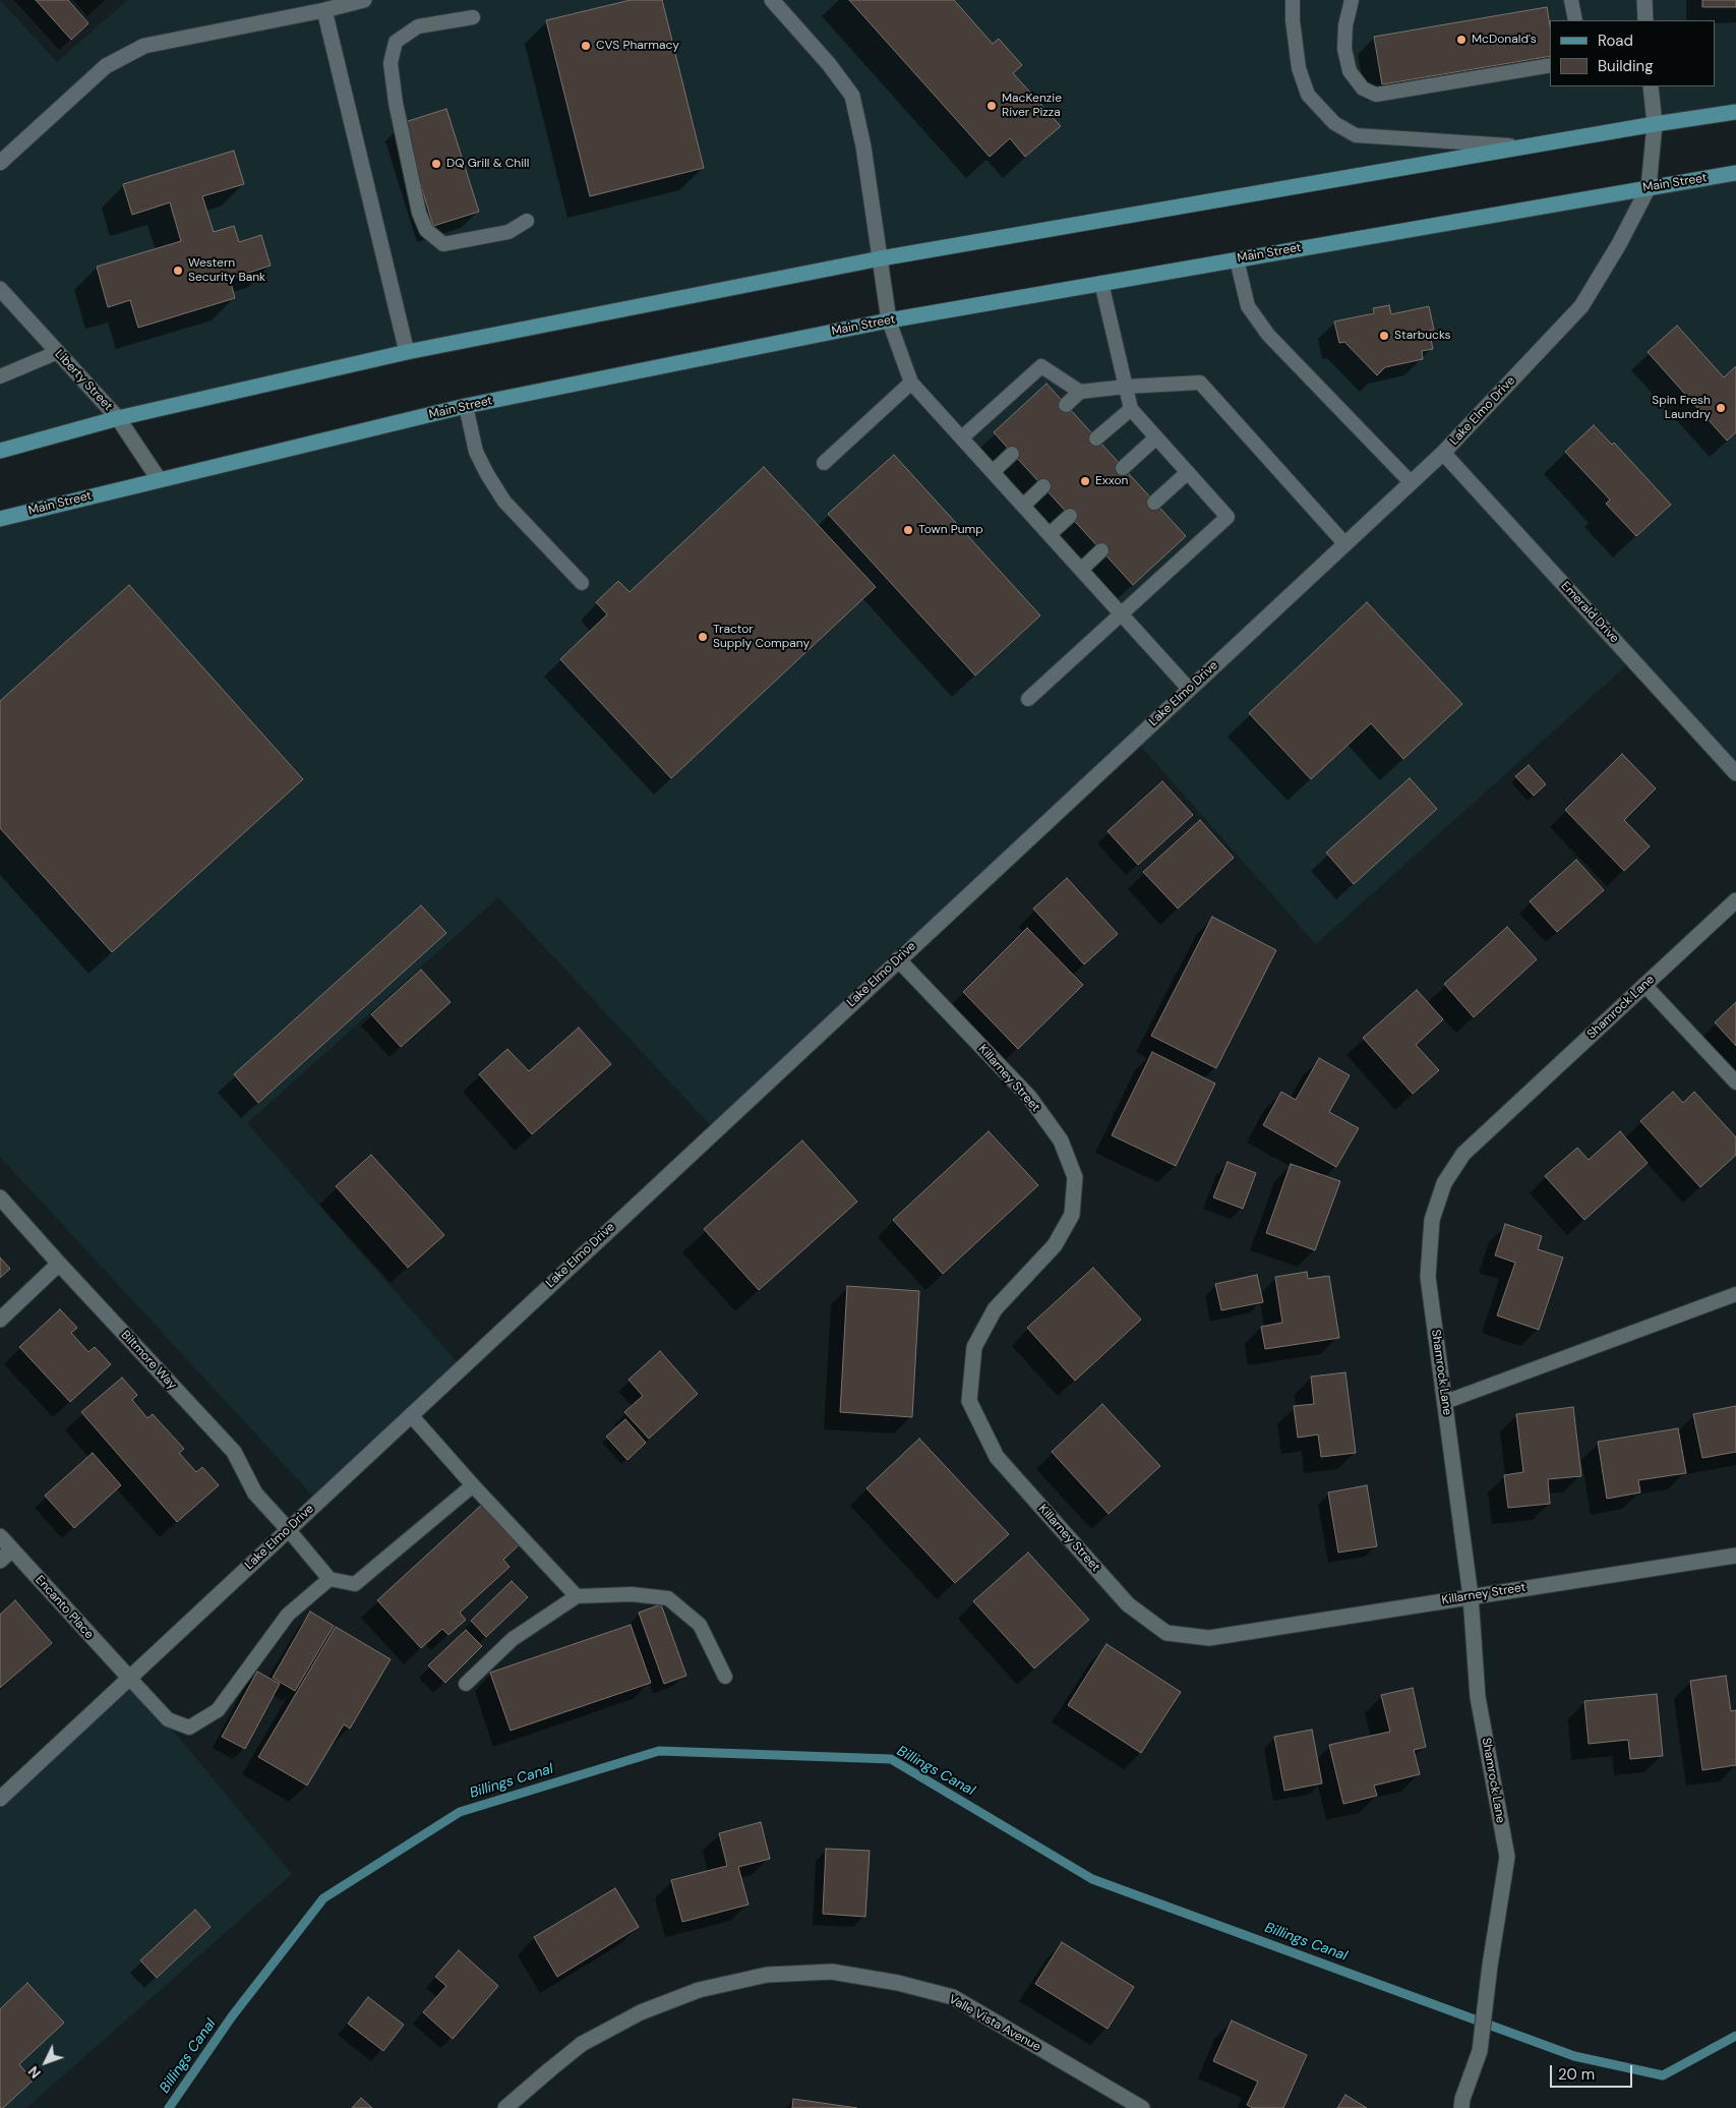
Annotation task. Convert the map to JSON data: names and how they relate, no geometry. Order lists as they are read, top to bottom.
{
  "streets": {
    "main road": ["Main Street"],
    "street": [
      "Liberty Street",
      "Lake Elmo Drive",
      "Emerald Drive",
      "Shamrock Lane",
      "Killarney Street",
      "Biltmore Way",
      "Encanto Place",
      "Valle Vista Avenue"
    ]
  },
  "crossings": [
    ["Main Street", "Liberty Street"],
    ["Main Street", "Lake Elmo Drive"],
    ["Lake Elmo Drive", "Emerald Drive"],
    ["Lake Elmo Drive", "Killarney Street"],
    ["Lake Elmo Drive", "Biltmore Way"],
    ["Lake Elmo Drive", "Encanto Place"],
    ["Shamrock Lane", "Killarney Street"]
  ],
  "water": ["Billings Canal"],
  "places": [
    "McDonald's",
    "CVS Pharmacy",
    "MacKenzie River Pizza",
    "DQ Grill & Chill",
    "Western Security Bank",
    "Starbucks",
    "Spin Fresh Laundry",
    "Exxon",
    "Town Pump",
    "Tractor Supply Company"
  ],
  "legend": ["Road", "Building"],
  "scale_bar": "20 m",
  "north": "bottom left"
}
